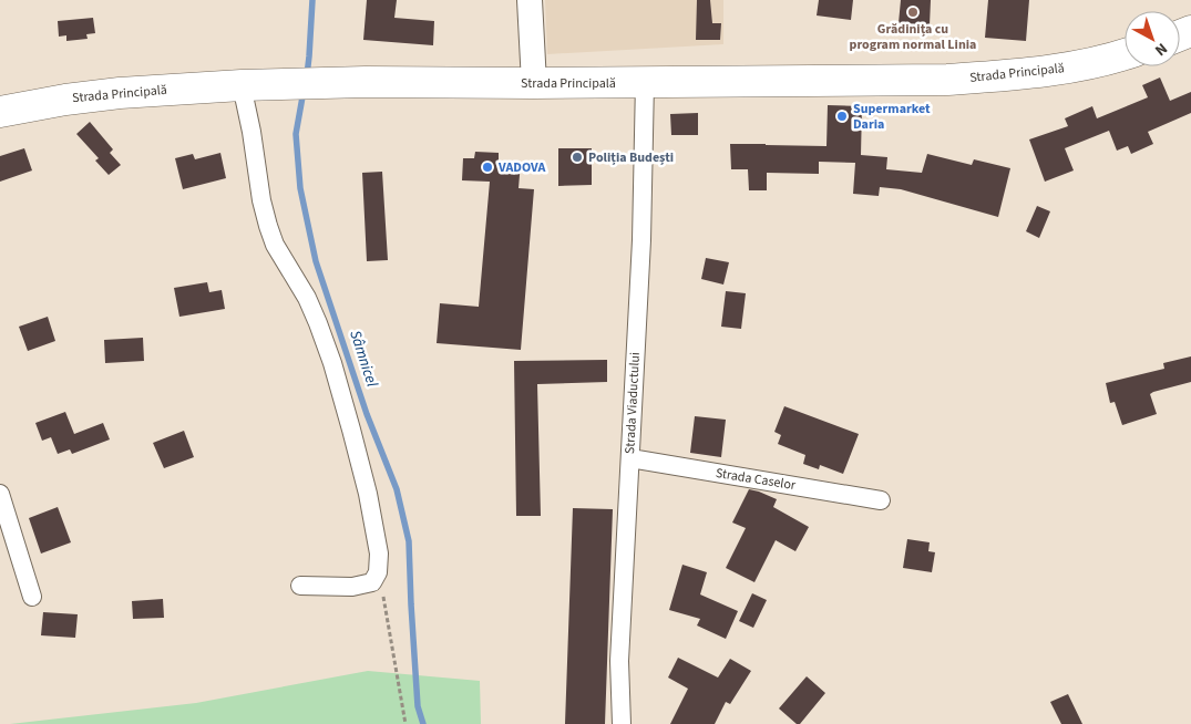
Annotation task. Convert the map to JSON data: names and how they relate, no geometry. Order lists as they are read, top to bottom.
{
  "streets": {
    "highway": ["Strada Principală"],
    "street": ["Strada Viaductului", "Strada Caselor"]
  },
  "crossings": [
    ["Strada Principală", "Strada Viaductului"],
    ["Strada Viaductului", "Strada Caselor"]
  ],
  "water": ["Sâmnicel"],
  "places": [
    "Grădinița cu program normal Linia",
    "Supermarket Daria",
    "Poliția Budești",
    "VADOVA"
  ],
  "north": "bottom right"
}
